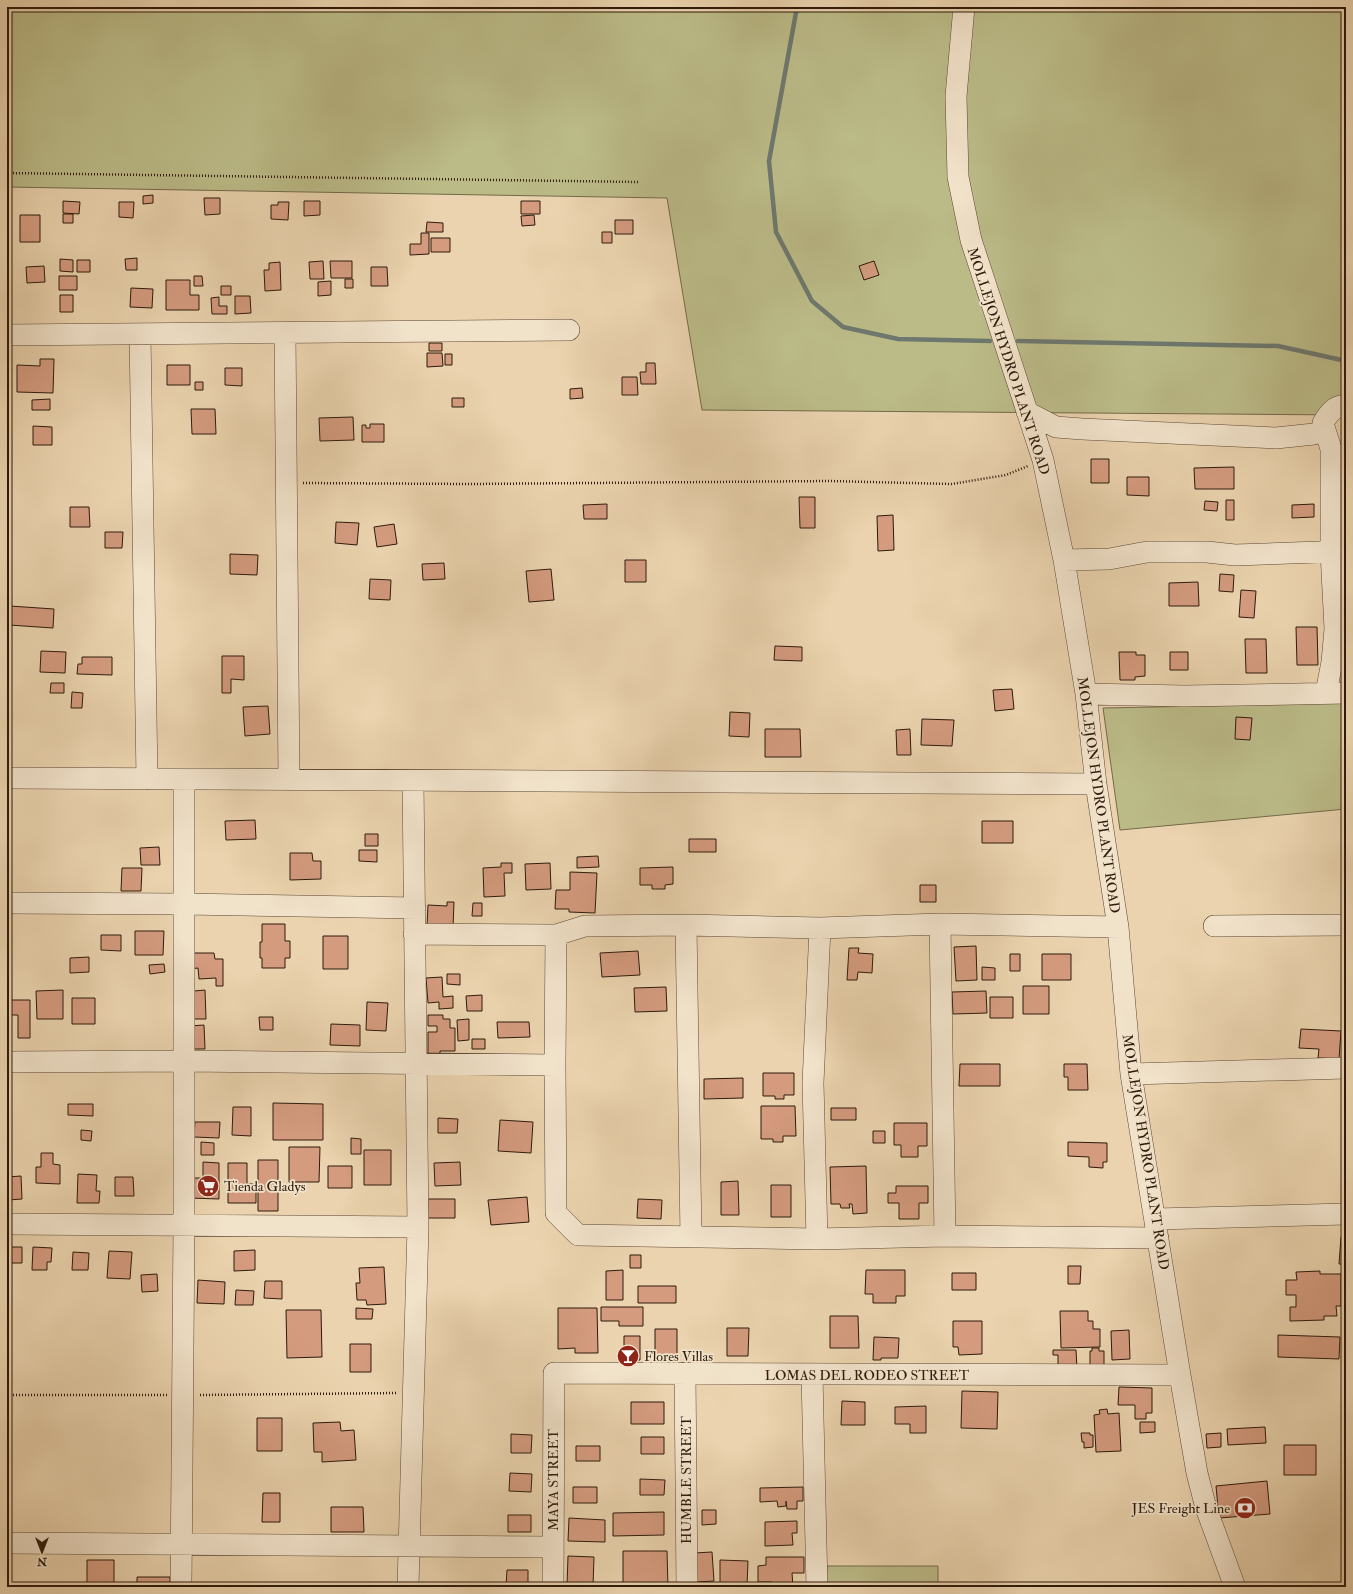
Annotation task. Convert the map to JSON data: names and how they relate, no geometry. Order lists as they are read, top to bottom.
{
  "streets": {
    "street": [
      "MOLLEJON HYDRO PLANT ROAD",
      "LOMAS DEL RODEO STREET",
      "MAYA STREET",
      "HUMBLE STREET"
    ]
  },
  "crossings": [
    ["MOLLEJON HYDRO PLANT ROAD", "LOMAS DEL RODEO STREET"],
    ["LOMAS DEL RODEO STREET", "MAYA STREET"],
    ["LOMAS DEL RODEO STREET", "HUMBLE STREET"]
  ],
  "places": {
    "supermarket": ["Tienda Gladys"],
    "bar": ["Flores Villas"],
    "bank": ["JES Freight Line"]
  },
  "north": "bottom"
}
